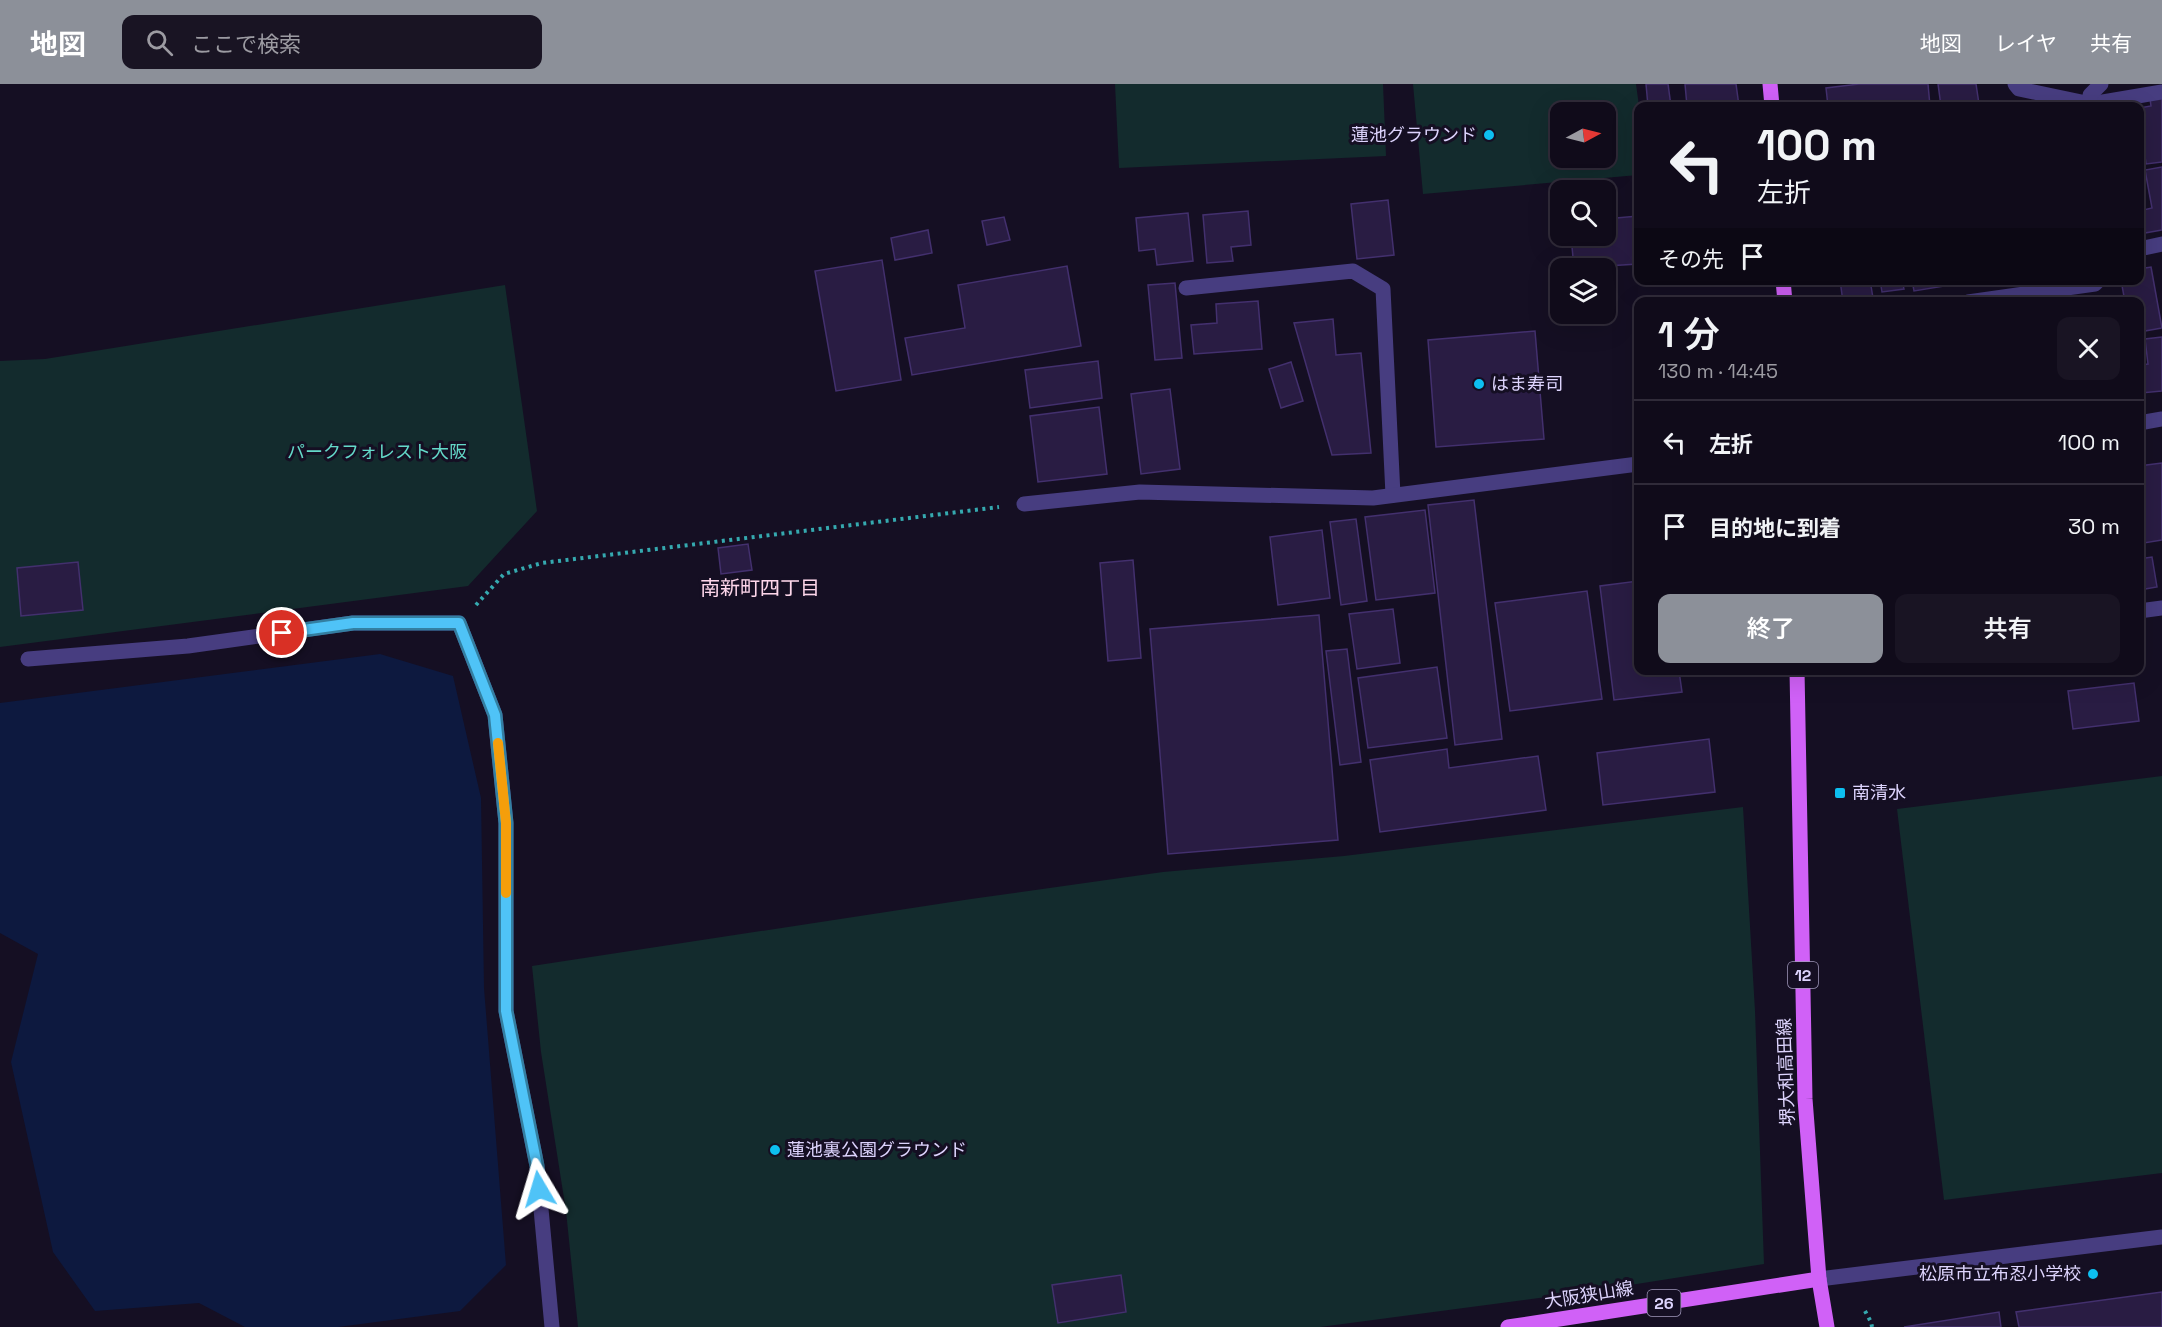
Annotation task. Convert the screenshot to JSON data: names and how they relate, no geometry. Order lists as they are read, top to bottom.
{
  "streets": {
    "main road": [
      "12",
      "堺大和高田線",
      "大阪狭山線",
      "26"
    ]
  },
  "crossings": [
    ["堺大和高田線", "大阪狭山線"]
  ],
  "districts": ["南新町四丁目"],
  "parks": ["パークフォレスト大阪"],
  "places": {
    "other": [
      "蓮池グラウンド",
      "はま寿司",
      "蓮池裏公園グラウンド",
      "松原市立布忍小学校"
    ],
    "transit": ["南清水"]
  },
  "north": "right",
  "page": {
    "header": "地図",
    "search": "ここで検索",
    "nav": ["地図", "レイヤ", "共有"],
    "turn": ["100 m", "左折"],
    "then": "その先",
    "heading": ["1 分", "130 m · 14:45"],
    "list": [
      {
        "name": "左折",
        "value": "100 m"
      },
      {
        "name": "目的地に到着",
        "value": "30 m"
      }
    ],
    "buttons": ["終了", "共有"]
  }
}
